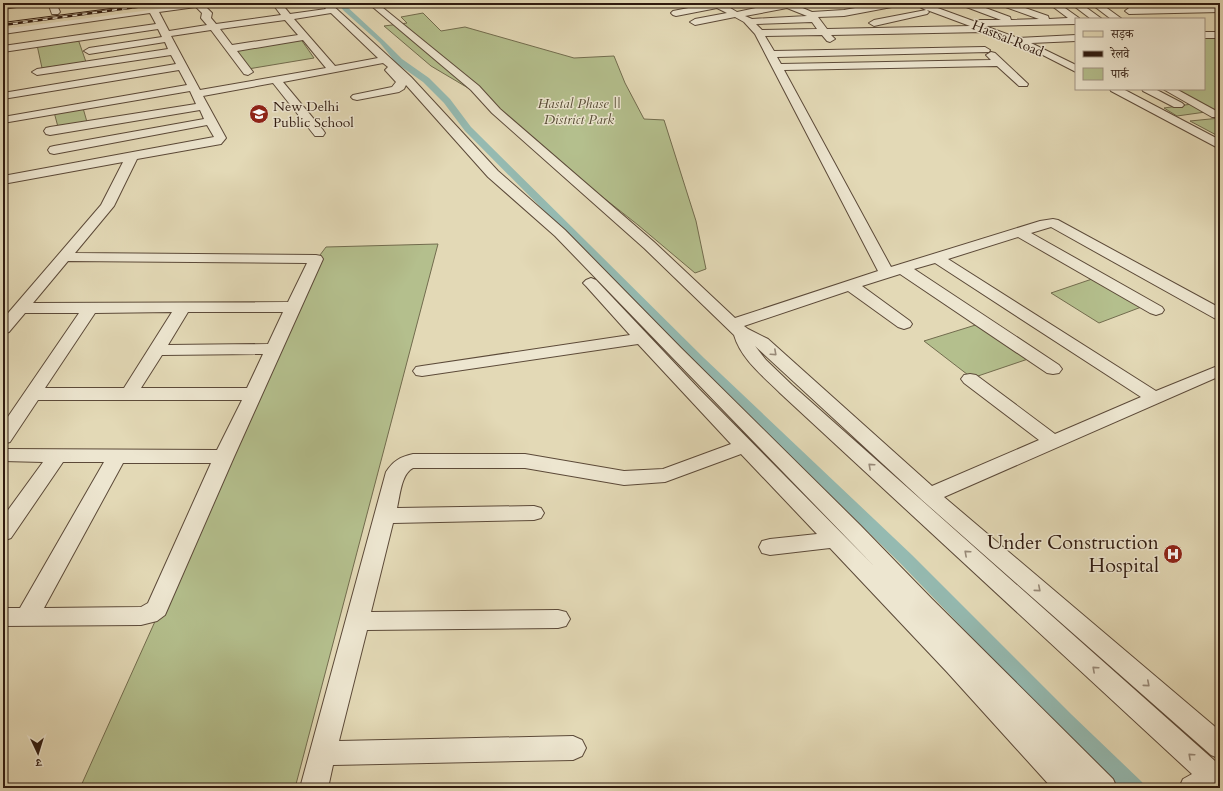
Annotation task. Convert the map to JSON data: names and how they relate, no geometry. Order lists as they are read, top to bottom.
{
  "streets": {
    "street": ["Hastsal Road"]
  },
  "parks": ["Hastal Phase || District Park"],
  "places": {
    "school or university": ["New Delhi Public School"],
    "hospital": ["Under Construction Hospital"]
  },
  "legend": ["सड़क", "रेलवे", "पार्क"],
  "north": "bottom"
}
